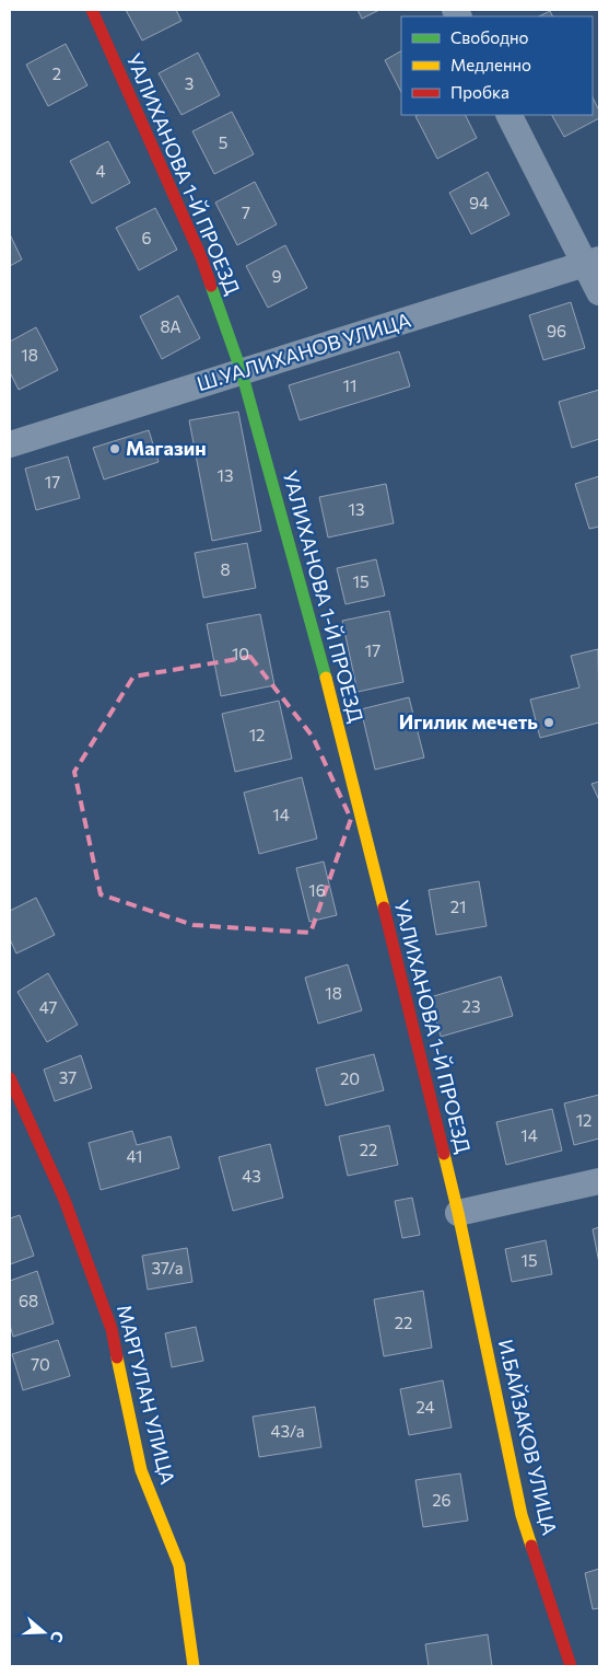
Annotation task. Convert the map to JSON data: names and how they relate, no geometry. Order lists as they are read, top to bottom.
{
  "streets": {
    "street": [
      "УАЛИХАНОВА 1-Й ПРОЕЗД",
      "Ш.УАЛИХАНОВ УЛИЦА",
      "МАРГУЛАН УЛИЦА",
      "И.БАЙЗАКОВ УЛИЦА"
    ]
  },
  "crossings": [
    ["УАЛИХАНОВА 1-Й ПРОЕЗД", "Ш.УАЛИХАНОВ УЛИЦА"],
    ["УАЛИХАНОВА 1-Й ПРОЕЗД", "И.БАЙЗАКОВ УЛИЦА"]
  ],
  "places": ["Магазин", "Игилик мечеть"],
  "house_numbers": [
    "2",
    "3",
    "5",
    "4",
    "94",
    "7",
    "6",
    "9",
    "8А",
    "96",
    "18",
    "11",
    "13",
    "17",
    "13",
    "8",
    "15",
    "17",
    "10",
    "12",
    "14",
    "16",
    "21",
    "18",
    "23",
    "47",
    "37",
    "20",
    "12",
    "14",
    "22",
    "41",
    "43",
    "15",
    "37/а",
    "68",
    "22",
    "70",
    "24",
    "43/а",
    "26"
  ],
  "legend": ["Свободно", "Медленно", "Пробка"],
  "north": "right"
}
